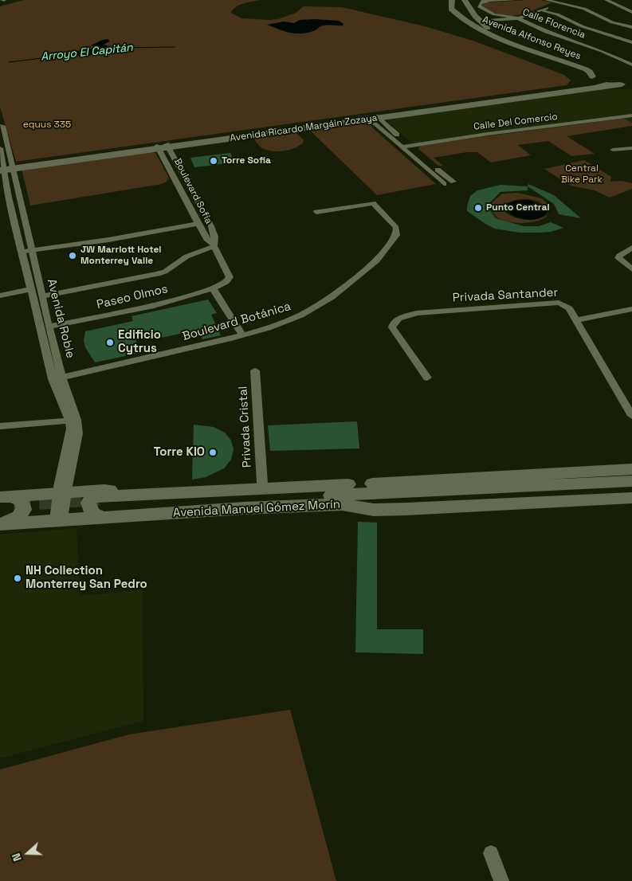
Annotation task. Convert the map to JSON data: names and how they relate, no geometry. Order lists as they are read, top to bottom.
{
  "streets": {
    "street": [
      "Calle Florencia",
      "Avenida Alfonso Reyes",
      "Calle Del Comercio",
      "Avenida Ricardo Margáin Zozaya",
      "Boulevard Sofía",
      "Privada Santander",
      "Paseo Olmos",
      "Avenida Roble",
      "Boulevard Botánica",
      "Privada Cristal",
      "Avenida Manuel Gómez Morín"
    ]
  },
  "crossings": [
    ["Calle Florencia", "Avenida Alfonso Reyes"],
    ["Avenida Alfonso Reyes", "Avenida Ricardo Margáin Zozaya"],
    ["Avenida Ricardo Margáin Zozaya", "Boulevard Sofía"],
    ["Avenida Ricardo Margáin Zozaya", "Avenida Roble"],
    ["Boulevard Sofía", "Paseo Olmos"],
    ["Paseo Olmos", "Avenida Roble"],
    ["Avenida Roble", "Boulevard Botánica"],
    ["Avenida Roble", "Avenida Manuel Gómez Morín"],
    ["Privada Cristal", "Avenida Manuel Gómez Morín"]
  ],
  "water": ["Arroyo El Capitán"],
  "parks": ["equus 335", "Central Bike Park"],
  "places": [
    "Torre Sofia",
    "Punto Central",
    "JW Marriott Hotel Monterrey Valle",
    "Edificio Cytrus",
    "Torre KIO",
    "NH Collection Monterrey San Pedro"
  ],
  "north": "left"
}
